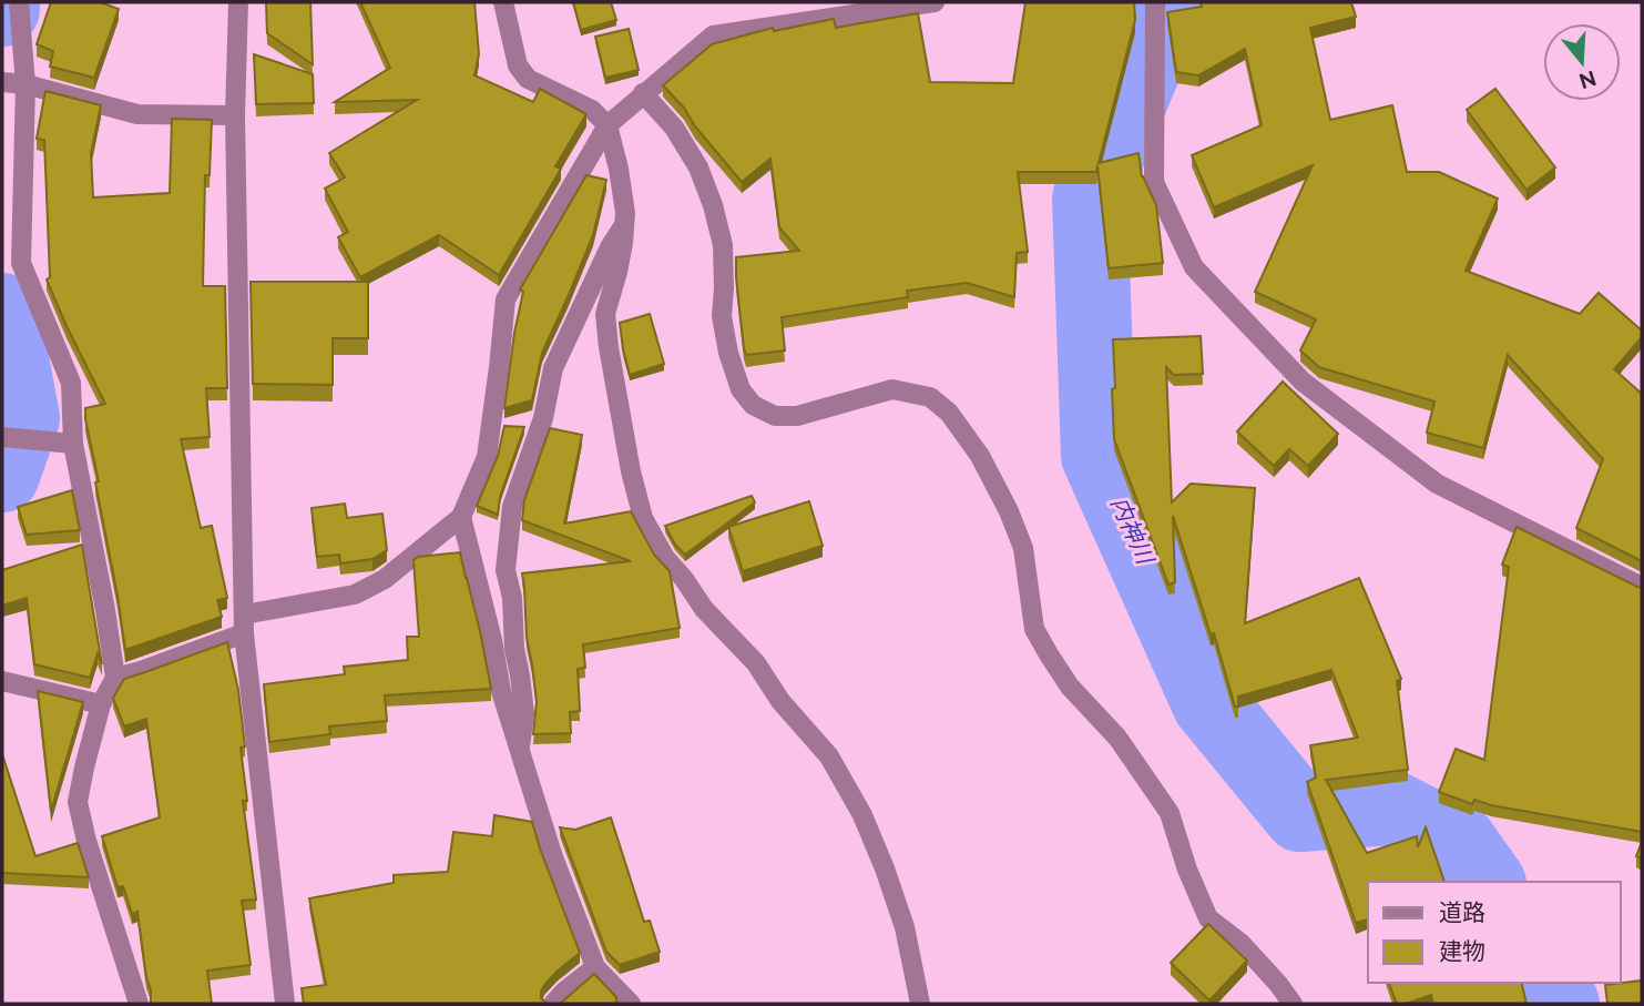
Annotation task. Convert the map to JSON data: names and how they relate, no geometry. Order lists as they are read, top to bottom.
{
  "water": ["内神川"],
  "legend": ["道路", "建物"],
  "north": "bottom"
}
